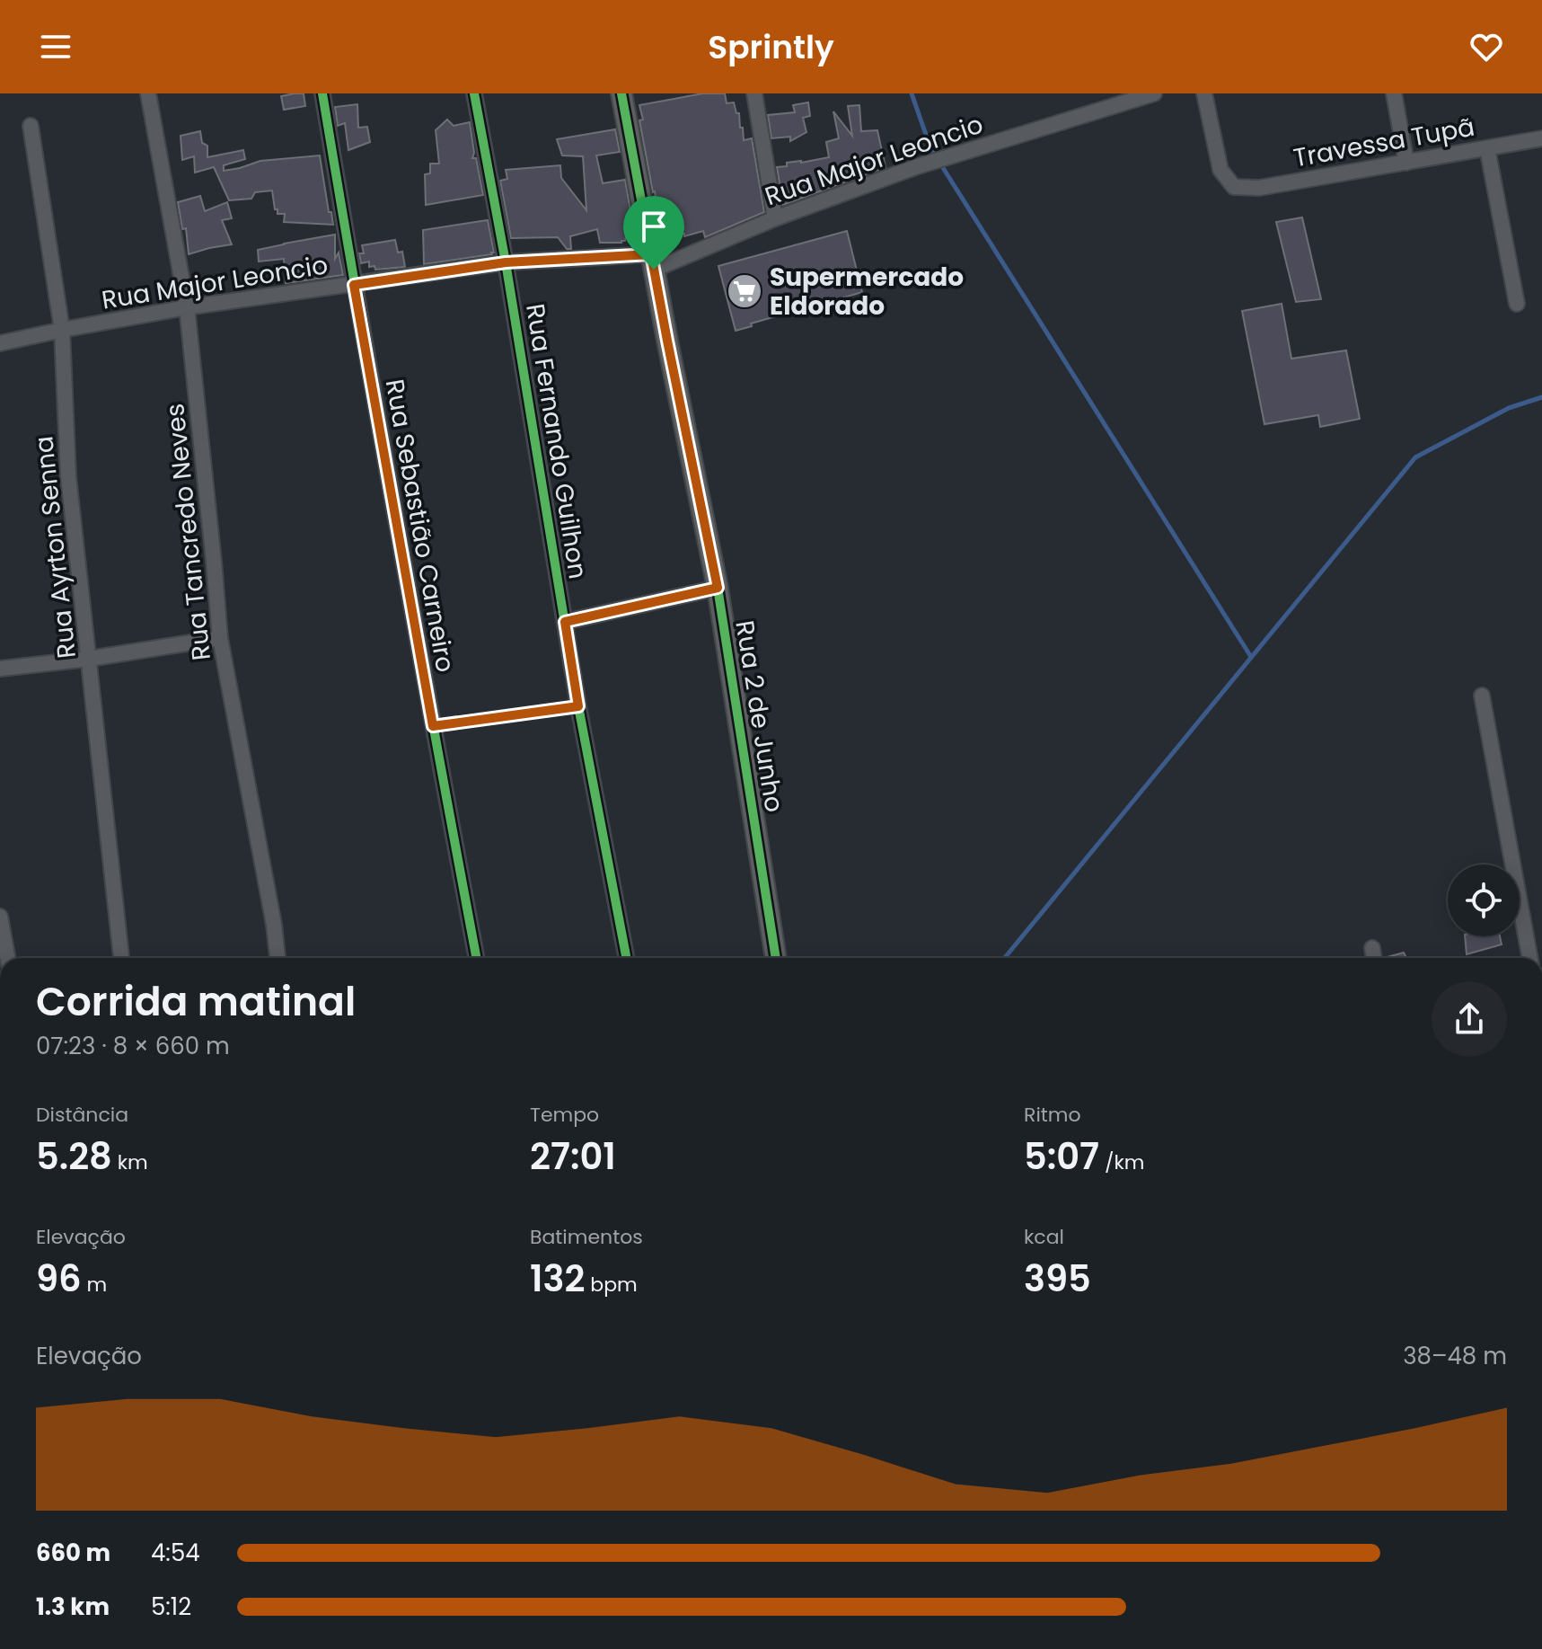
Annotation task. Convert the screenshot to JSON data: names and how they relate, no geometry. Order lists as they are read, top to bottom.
{
  "streets": {
    "street": [
      "Travessa Tupã",
      "Rua Major Leoncio",
      "Rua Fernando Guilhon",
      "Rua Sebastião Carneiro",
      "Rua Tancredo Neves",
      "Rua Ayrton Senna",
      "Rua 2 de Junho"
    ]
  },
  "crossings": [
    ["Rua Major Leoncio", "Rua Fernando Guilhon"],
    ["Rua Major Leoncio", "Rua Sebastião Carneiro"],
    ["Rua Major Leoncio", "Rua Tancredo Neves"],
    ["Rua Major Leoncio", "Rua Ayrton Senna"],
    ["Rua Major Leoncio", "Rua 2 de Junho"]
  ],
  "places": {
    "supermarket": ["Supermercado Eldorado"]
  },
  "page": {
    "header": "Sprintly",
    "heading": ["Corrida matinal", "07:23 · 8 × 660 m"],
    "stats": [
      ["Distância", "5.28 km"],
      ["Tempo", "27:01"],
      ["Ritmo", "5:07 /km"],
      ["Elevação", "96 m"],
      ["Batimentos", "132 bpm"],
      ["kcal", "395"]
    ],
    "chart": ["Elevação", "38–48 m"],
    "list": [
      {
        "name": "660 m",
        "note": "4:54"
      },
      {
        "name": "1.3 km",
        "note": "5:12"
      }
    ]
  }
}
